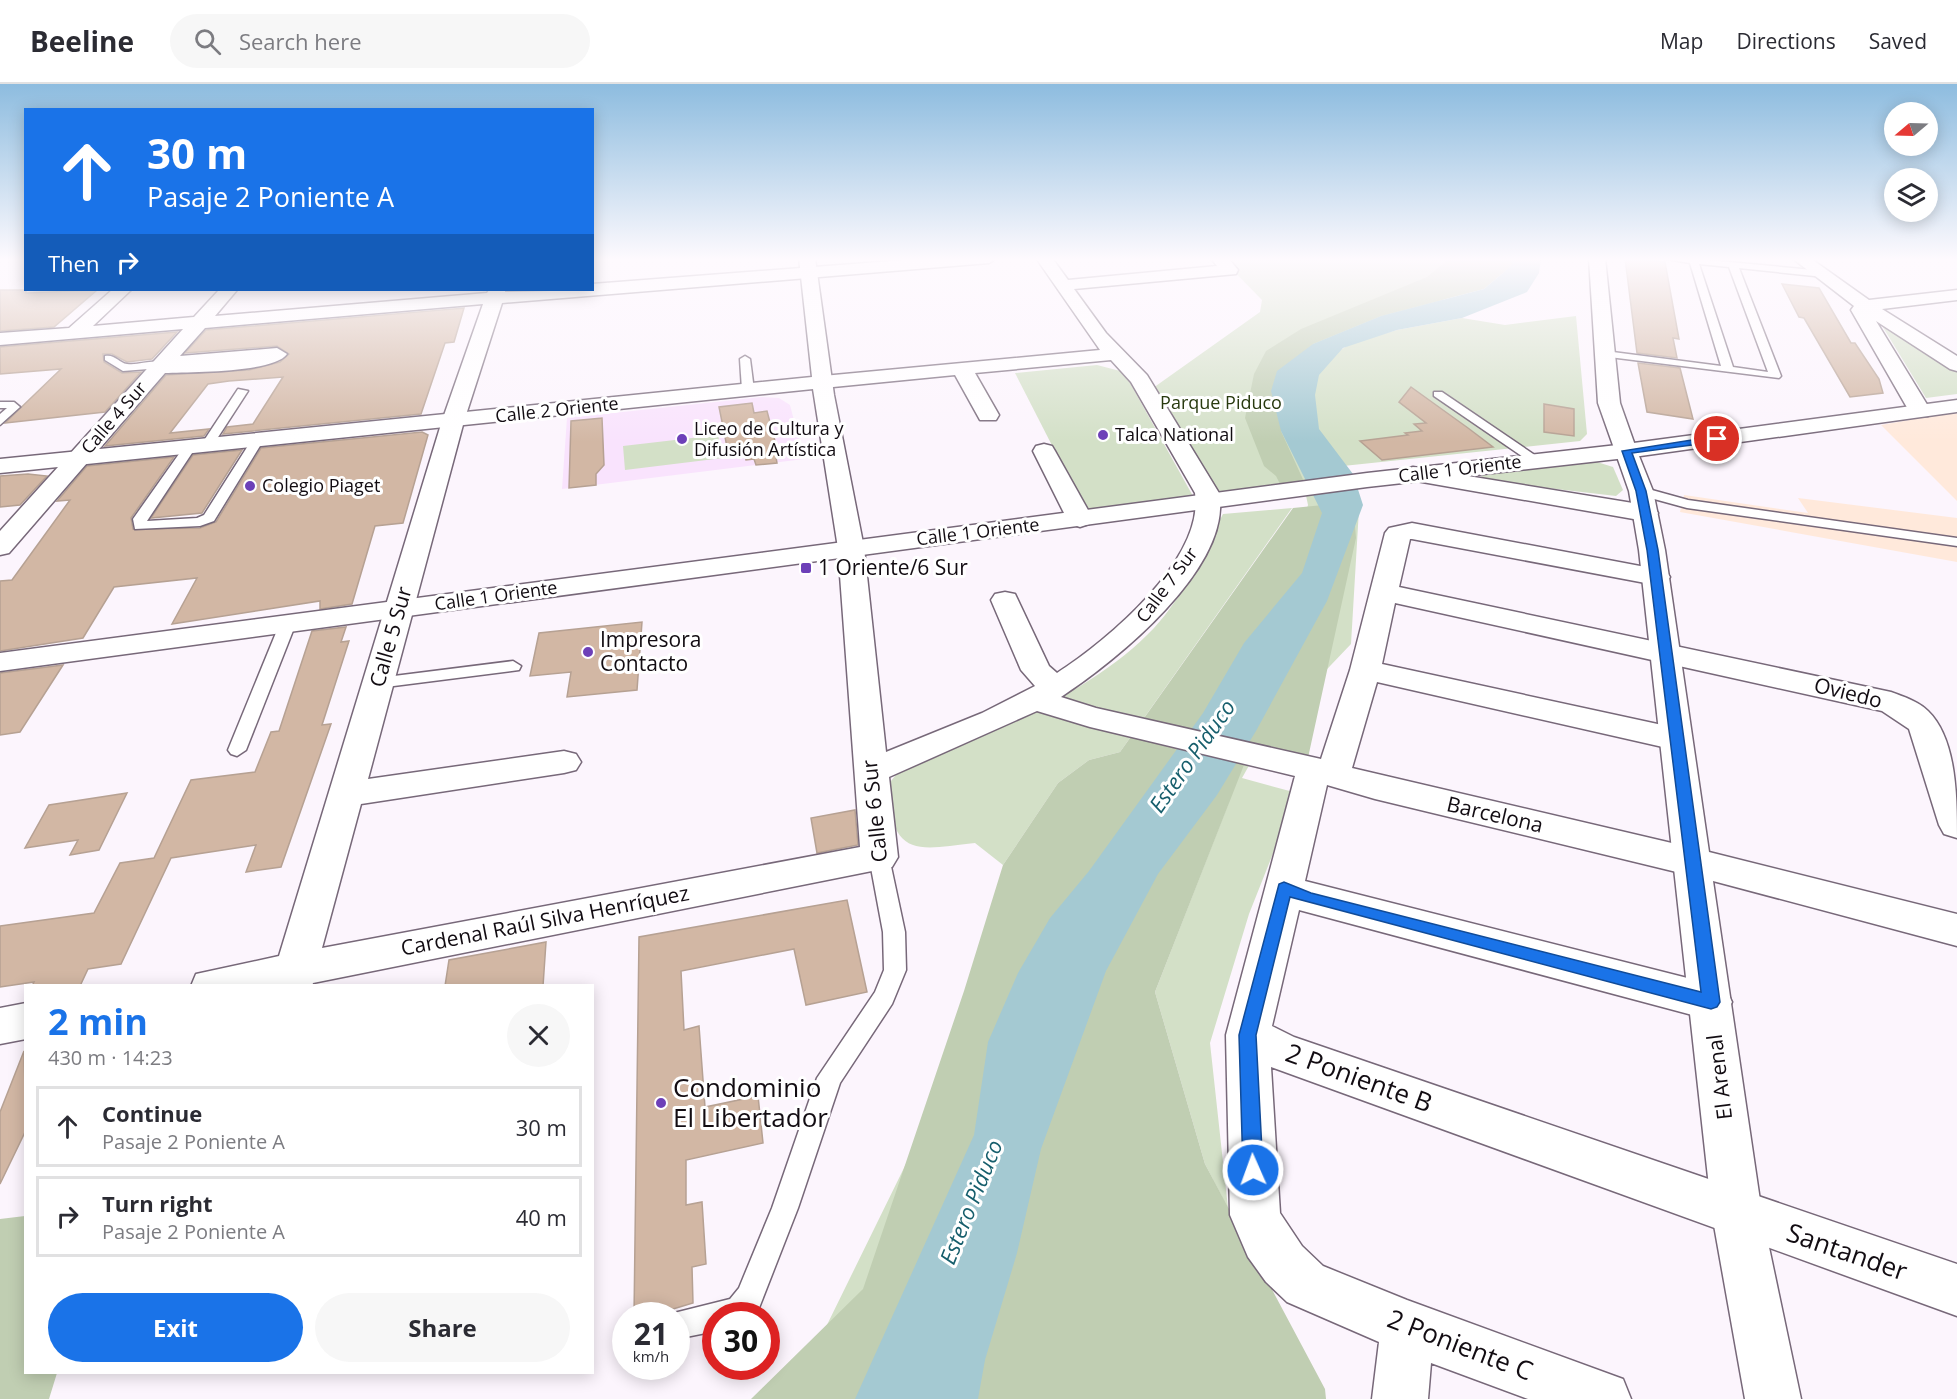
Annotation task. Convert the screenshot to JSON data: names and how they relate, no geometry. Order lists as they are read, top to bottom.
{
  "streets": {
    "street": [
      "Calle 2 Oriente",
      "Calle 4 Sur",
      "Calle 1 Oriente",
      "Calle 7 Sur",
      "Calle 5 Sur",
      "Oviedo",
      "Calle 6 Sur",
      "Barcelona",
      "Cardenal Raúl Silva Henríquez",
      "El Arenal",
      "2 Poniente B",
      "Santander",
      "2 Poniente C"
    ]
  },
  "crossings": [
    ["Calle 2 Oriente", "Calle 4 Sur"],
    ["Calle 2 Oriente", "Calle 5 Sur"],
    ["Calle 2 Oriente", "Calle 6 Sur"],
    ["Calle 1 Oriente", "Calle 7 Sur"],
    ["Calle 1 Oriente", "Calle 5 Sur"],
    ["Calle 1 Oriente", "Calle 6 Sur"],
    ["Calle 1 Oriente", "El Arenal"],
    ["Calle 7 Sur", "Calle 6 Sur"],
    ["Calle 7 Sur", "Barcelona"],
    ["Calle 5 Sur", "Cardenal Raúl Silva Henríquez"],
    ["Oviedo", "El Arenal"],
    ["Calle 6 Sur", "Cardenal Raúl Silva Henríquez"],
    ["Barcelona", "El Arenal"],
    ["El Arenal", "2 Poniente B"],
    ["El Arenal", "Santander"],
    ["2 Poniente B", "Santander"],
    ["2 Poniente B", "2 Poniente C"]
  ],
  "water": ["Estero Piduco"],
  "parks": ["Parque Piduco"],
  "places": {
    "other": [
      "Talca National",
      "Liceo de Cultura y Difusión Artística",
      "Colegio Piaget",
      "Impresora Contacto",
      "Condominio El Libertador"
    ],
    "transit": ["1 Oriente/6 Sur"]
  },
  "north": "left",
  "page": {
    "header": "Beeline",
    "search": "Search here",
    "nav": ["Map", "Directions", "Saved"],
    "turn": ["30 m", "Pasaje 2 Poniente A"],
    "then": "Then",
    "heading": ["2 min", "430 m · 14:23"],
    "list": [
      {
        "name": "Continue",
        "note": "Pasaje 2 Poniente A",
        "value": "30 m"
      },
      {
        "name": "Turn right",
        "note": "Pasaje 2 Poniente A",
        "value": "40 m"
      }
    ],
    "buttons": ["Exit", "Share"],
    "speed": "21 km/h",
    "limit": "30"
  }
}
